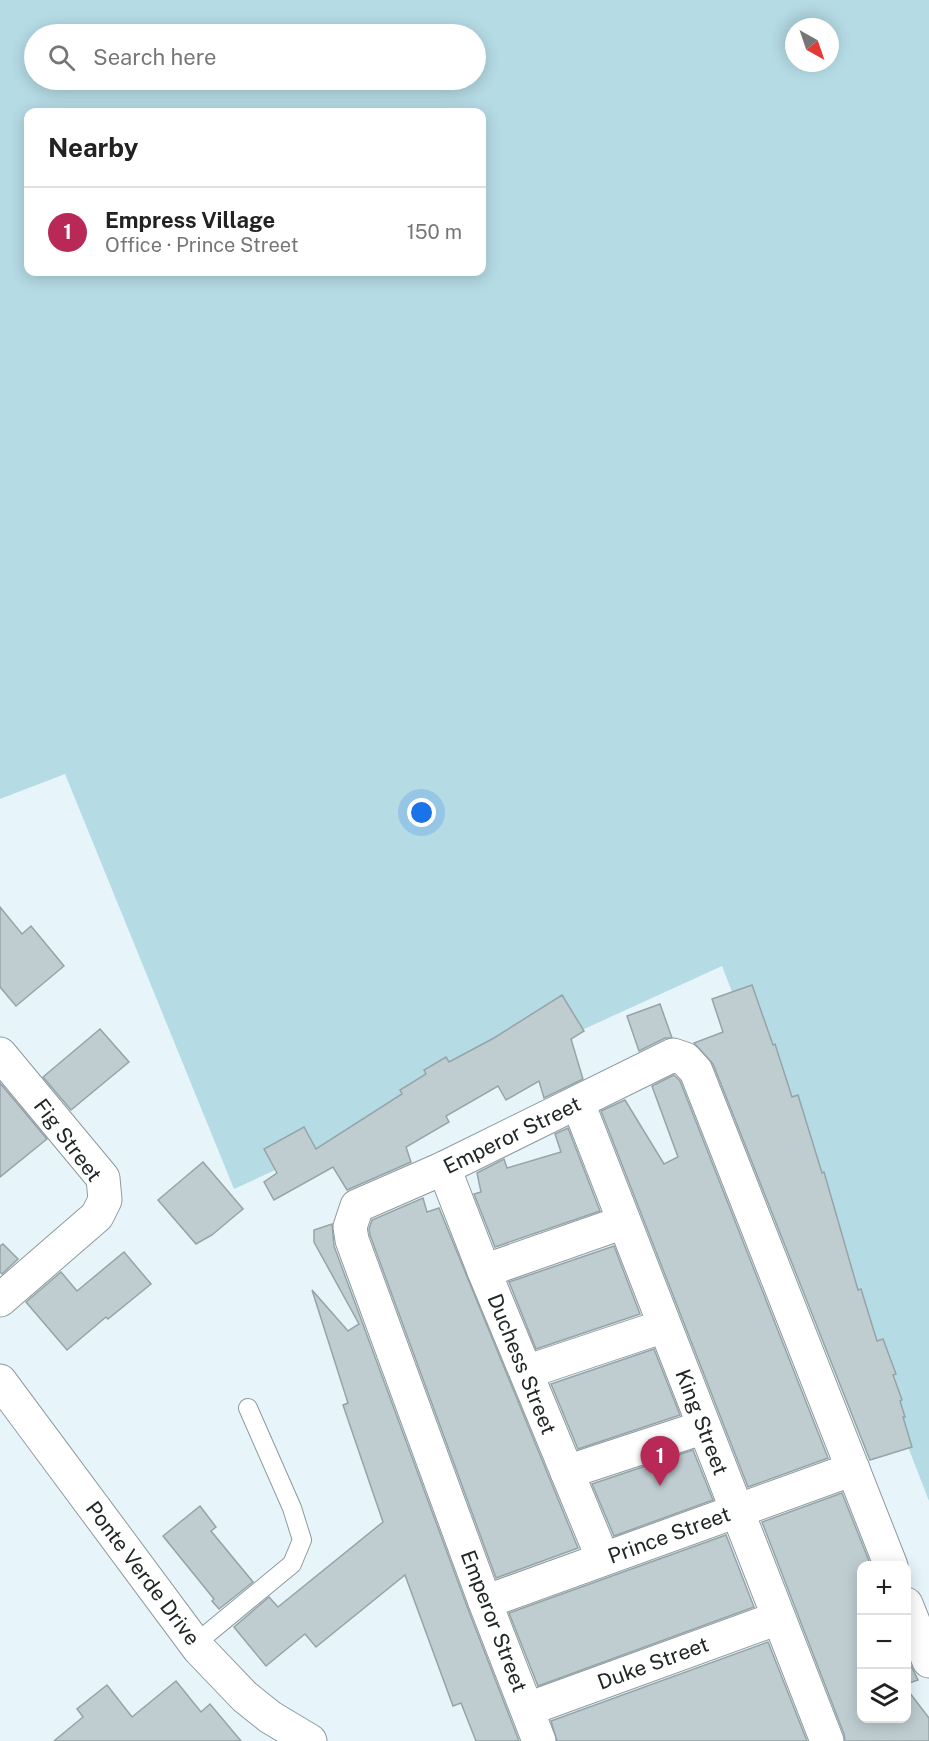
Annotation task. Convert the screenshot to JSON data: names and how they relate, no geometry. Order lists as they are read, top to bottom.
{
  "streets": {
    "street": [
      "Emperor Street",
      "Fig Street",
      "Duchess Street",
      "King Street",
      "Prince Street",
      "Ponte Verde Drive",
      "Duke Street"
    ]
  },
  "crossings": [
    ["Emperor Street", "Duchess Street"],
    ["Emperor Street", "King Street"],
    ["Emperor Street", "Prince Street"],
    ["Emperor Street", "Duke Street"],
    ["Duchess Street", "Prince Street"],
    ["King Street", "Prince Street"],
    ["King Street", "Duke Street"]
  ],
  "north": "bottom right",
  "page": {
    "search": "Search here",
    "heading": "Nearby",
    "list": [
      {
        "mark": "1",
        "name": "Empress Village",
        "note": "Office · Prince Street",
        "value": "150 m"
      }
    ],
    "pins": "1",
    "map_buttons": ["+", "−"]
  }
}
